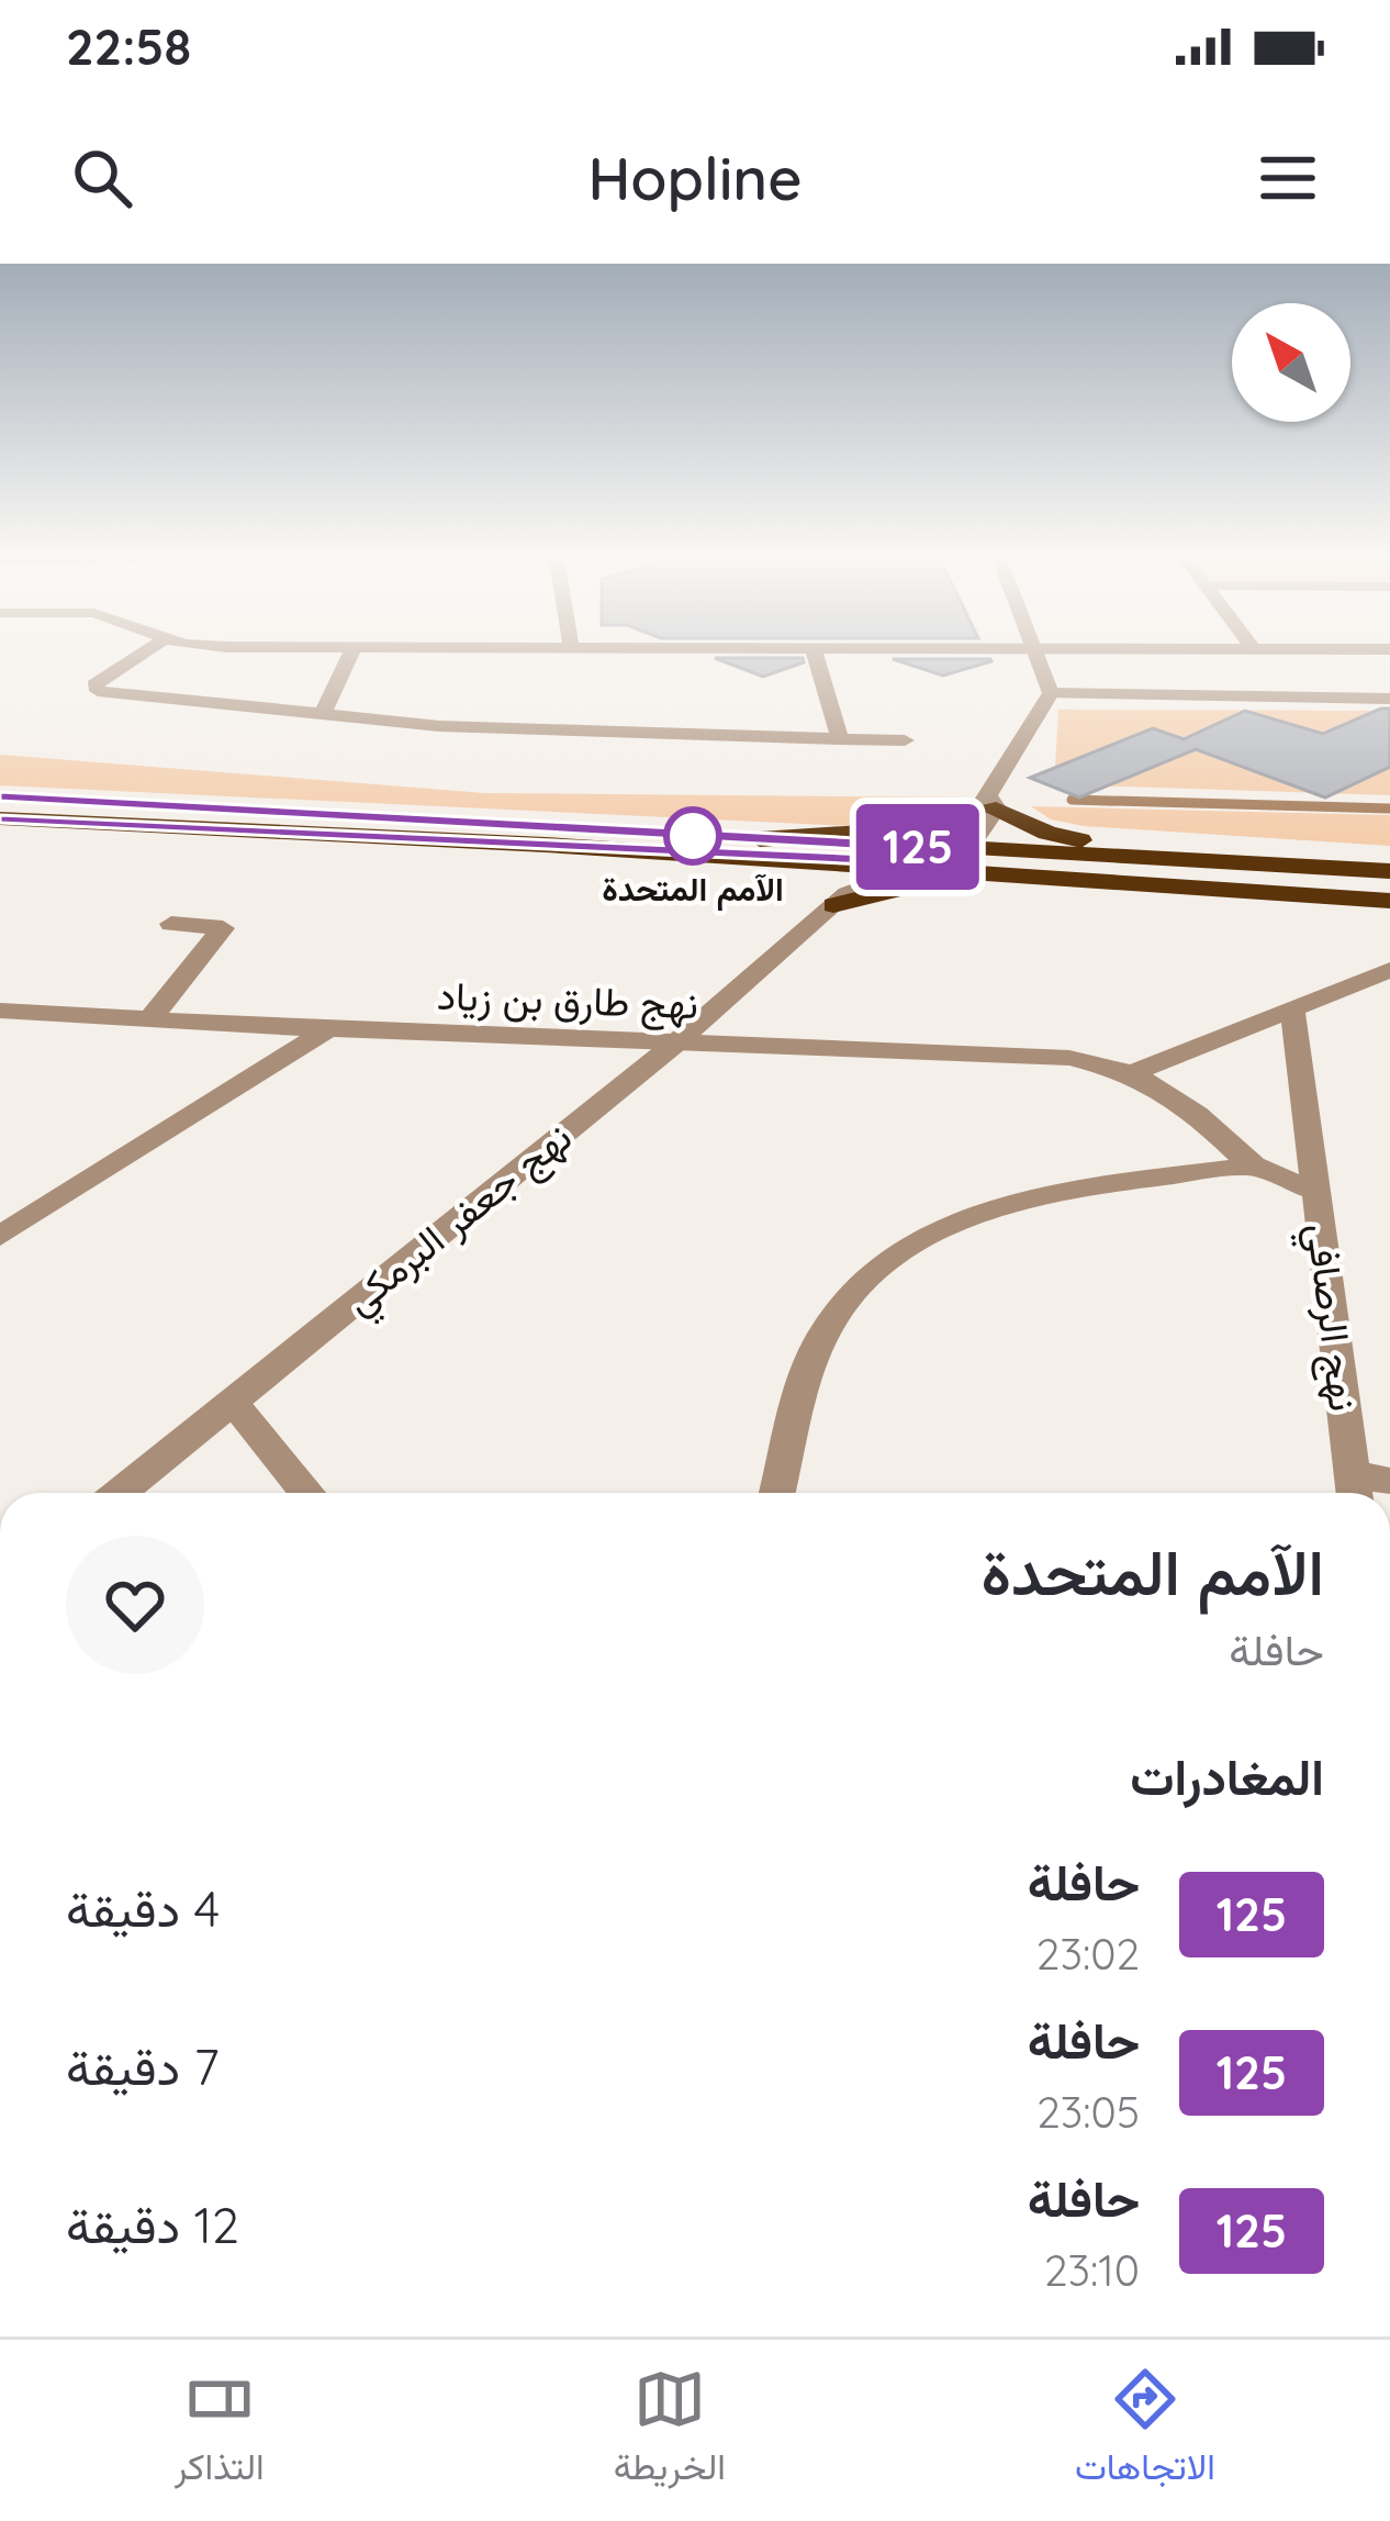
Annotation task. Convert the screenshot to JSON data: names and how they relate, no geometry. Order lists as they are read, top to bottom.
{
  "streets": {
    "street": ["نهج طارق بن زياد", "نهج جعفر البرمكي", "نهج الرصافي"]
  },
  "crossings": [
    ["نهج طارق بن زياد", "نهج جعفر البرمكي"],
    ["نهج طارق بن زياد", "نهج الرصافي"]
  ],
  "places": ["الآمم المتحدة"],
  "lines": ["bus line 125"],
  "north": "top left",
  "page": {
    "status": "22:58",
    "header": "Hopline",
    "on_map": "125",
    "heading": [
      ["الآمم المتحدة", "حافلة"],
      "المغادرات"
    ],
    "list": [
      {
        "mark": "125",
        "name": "حافلة",
        "note": "23:02",
        "value": "4 دقيقة"
      },
      {
        "mark": "125",
        "name": "حافلة",
        "note": "23:05",
        "value": "7 دقيقة"
      },
      {
        "mark": "125",
        "name": "حافلة",
        "note": "23:10",
        "value": "12 دقيقة"
      }
    ],
    "tabs": ["الاتجاهات", "الخريطة", "التذاكر"]
  }
}
